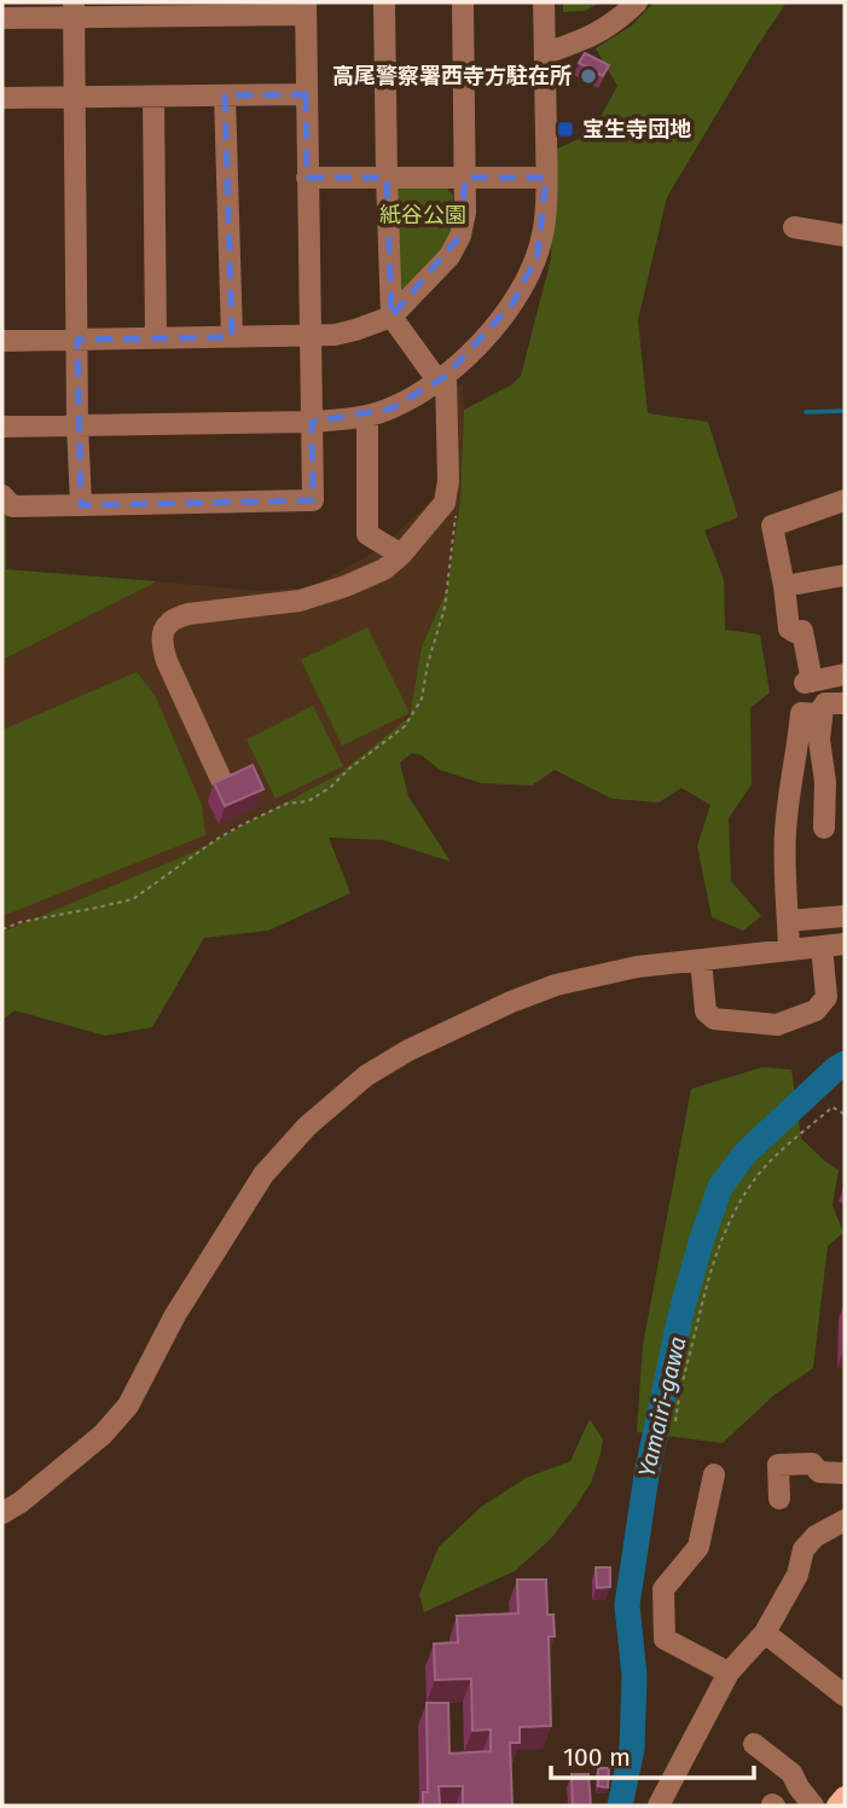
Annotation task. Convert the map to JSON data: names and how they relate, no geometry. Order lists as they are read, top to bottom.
{
  "water": ["Yamairi-gawa"],
  "parks": ["紙谷公園"],
  "places": {
    "other": ["高尾警察署西寺方駐在所"],
    "transit": ["宝生寺団地"]
  },
  "scale_bar": "100 m"
}
